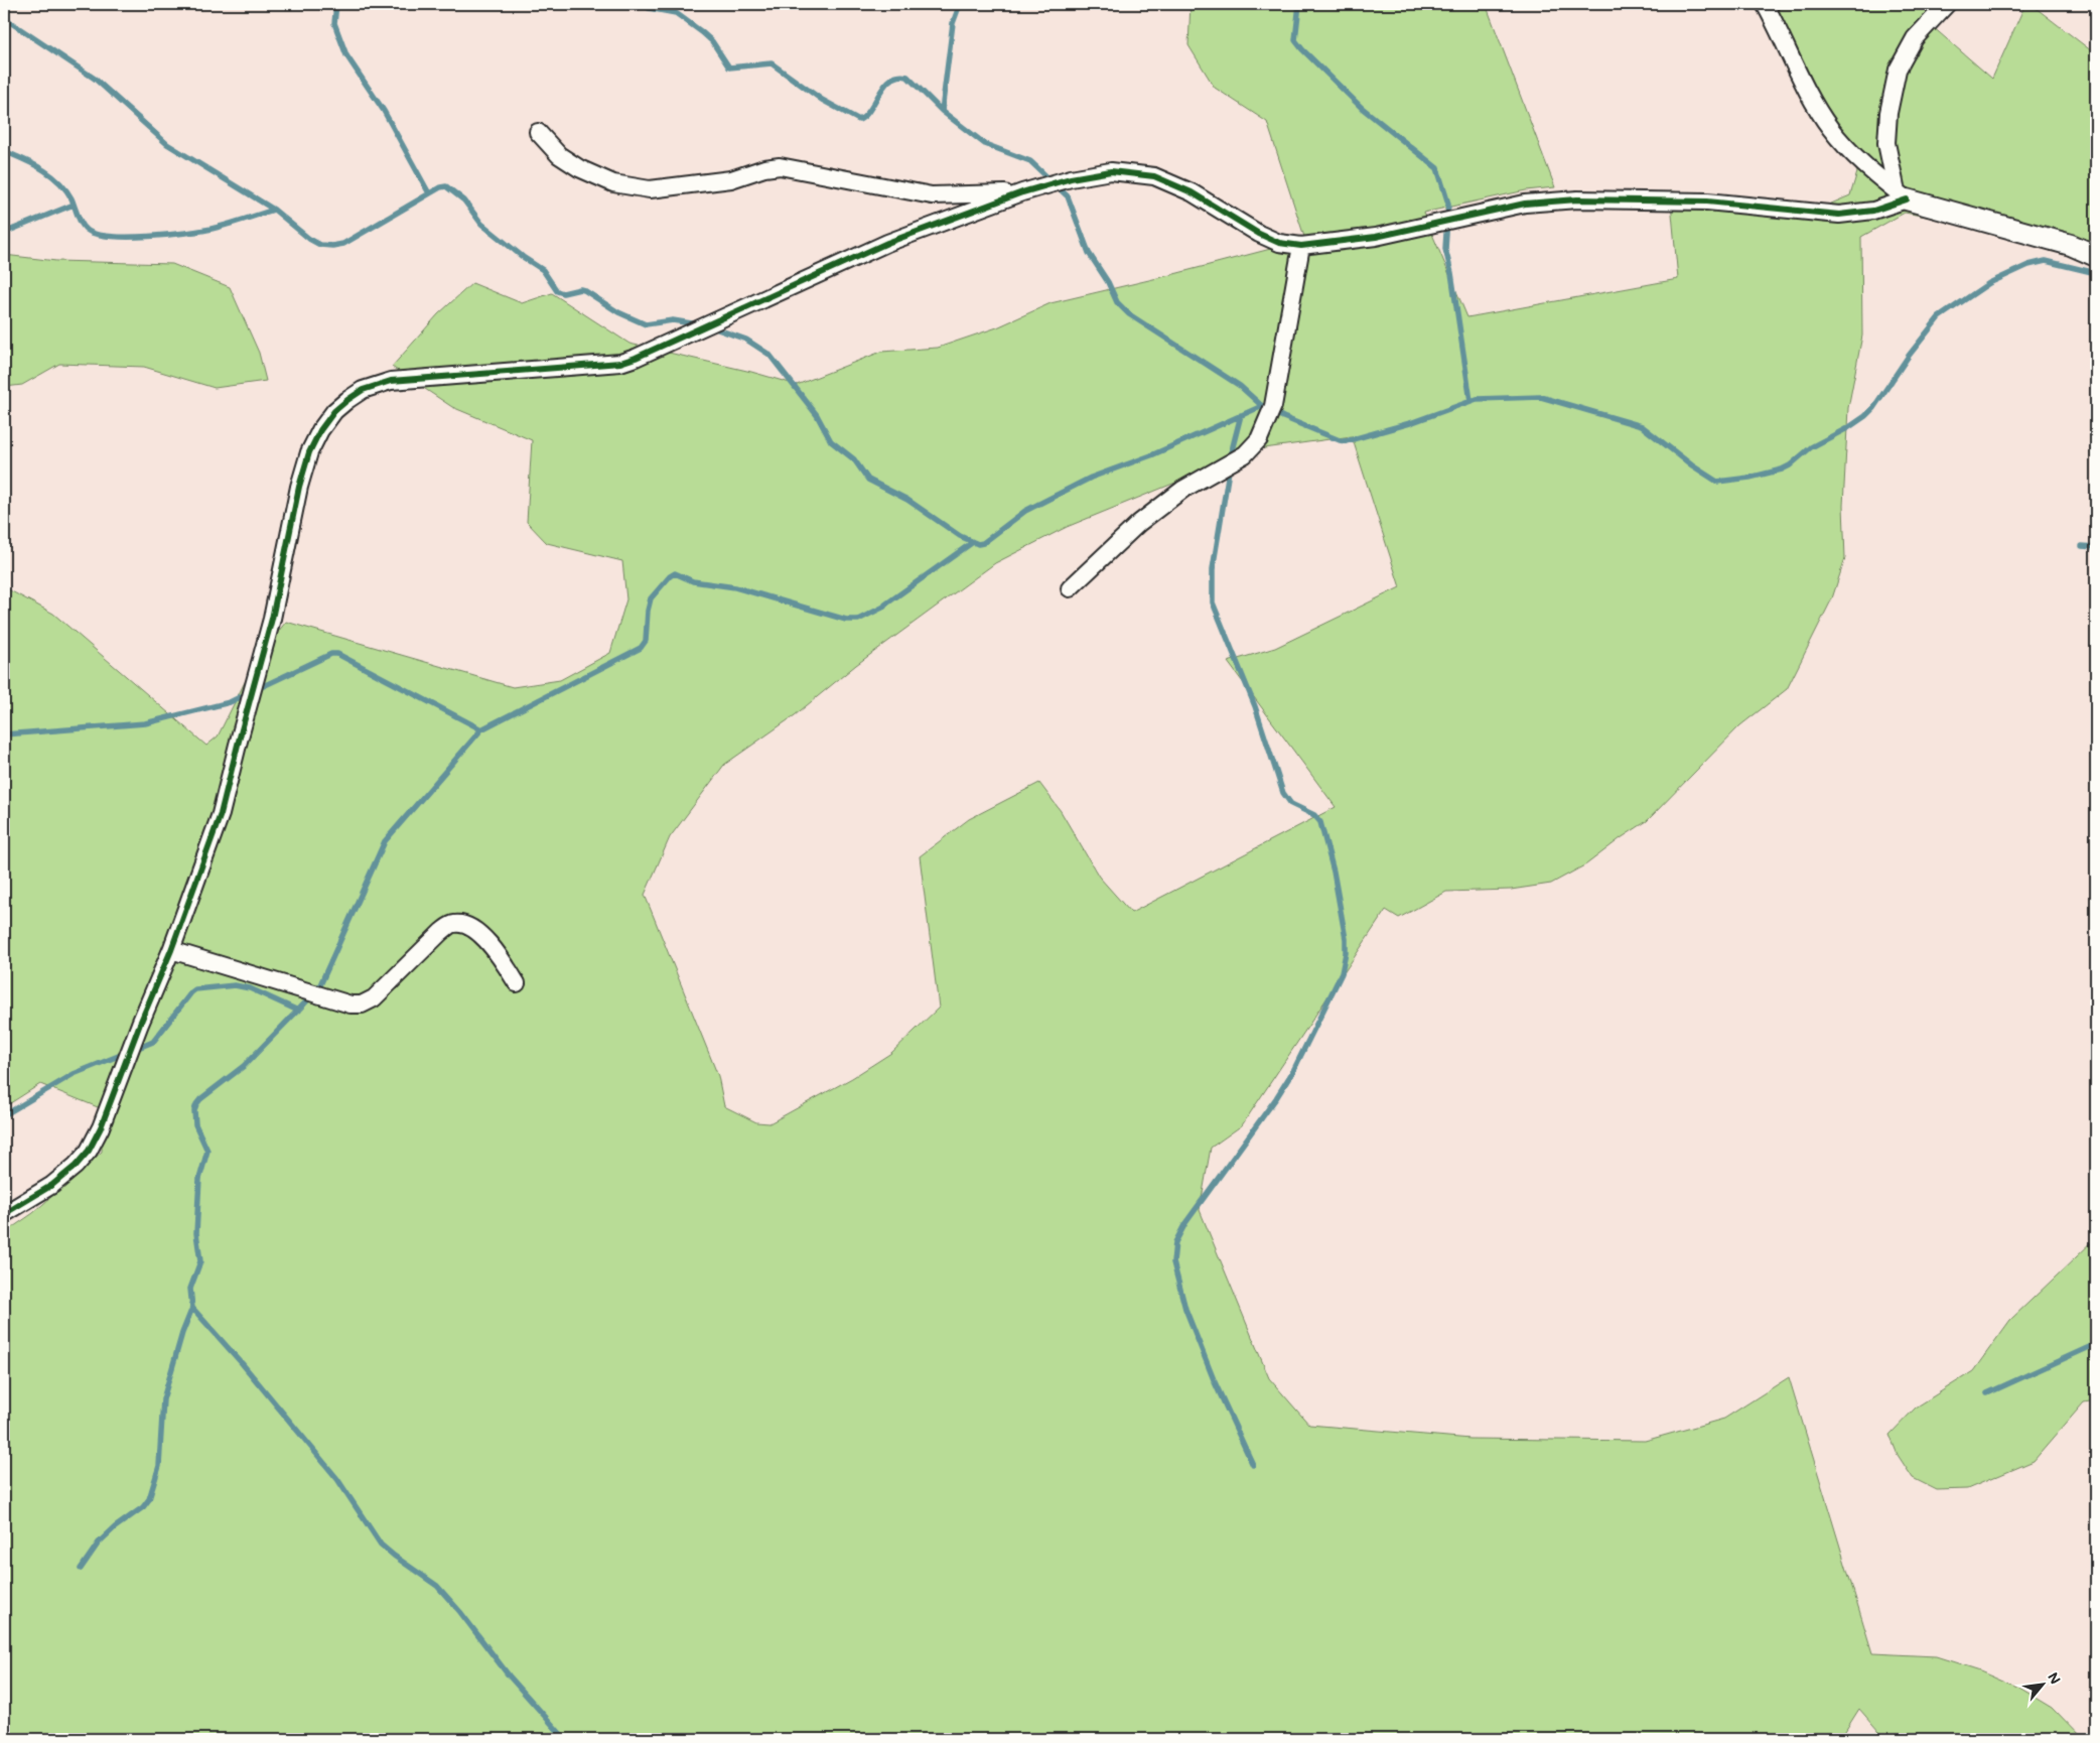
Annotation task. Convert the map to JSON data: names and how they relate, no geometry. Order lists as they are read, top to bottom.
{
  "north": "top right"
}
